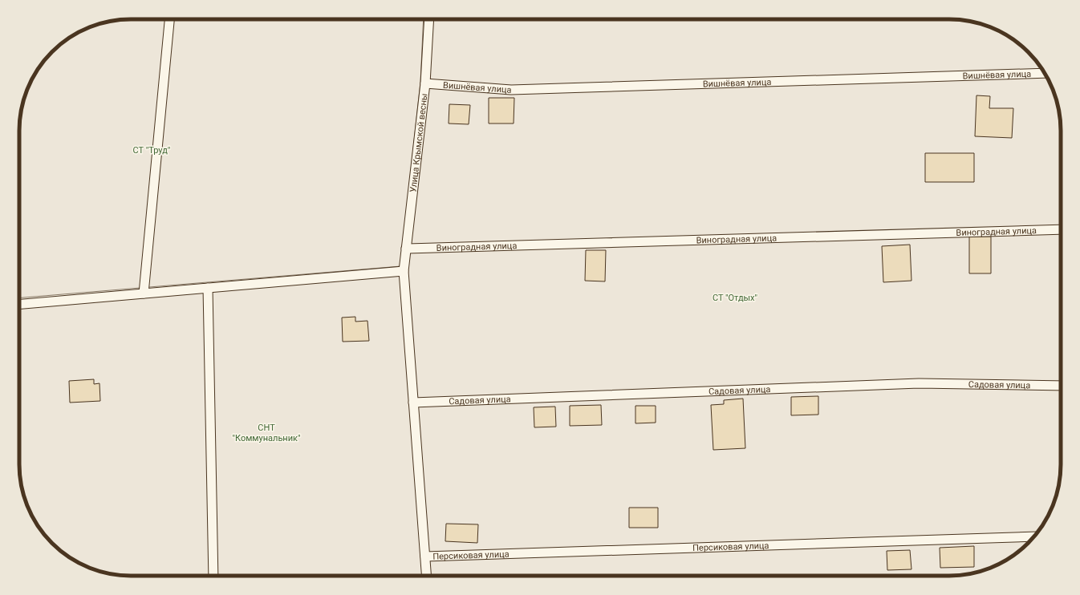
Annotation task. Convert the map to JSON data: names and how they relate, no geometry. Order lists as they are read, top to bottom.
{
  "streets": {
    "lane": [
      "Вишнёвая улица",
      "Улица Крымской весны",
      "Виноградная улица",
      "Садовая улица",
      "Персиковая улица"
    ]
  },
  "crossings": [
    ["Вишнёвая улица", "Улица Крымской весны"],
    ["Улица Крымской весны", "Виноградная улица"],
    ["Улица Крымской весны", "Садовая улица"],
    ["Улица Крымской весны", "Персиковая улица"]
  ],
  "parks": ["СТ \"Труд\"", "СТ \"Отдых\"", "СНТ \"Коммунальник\""]
}
